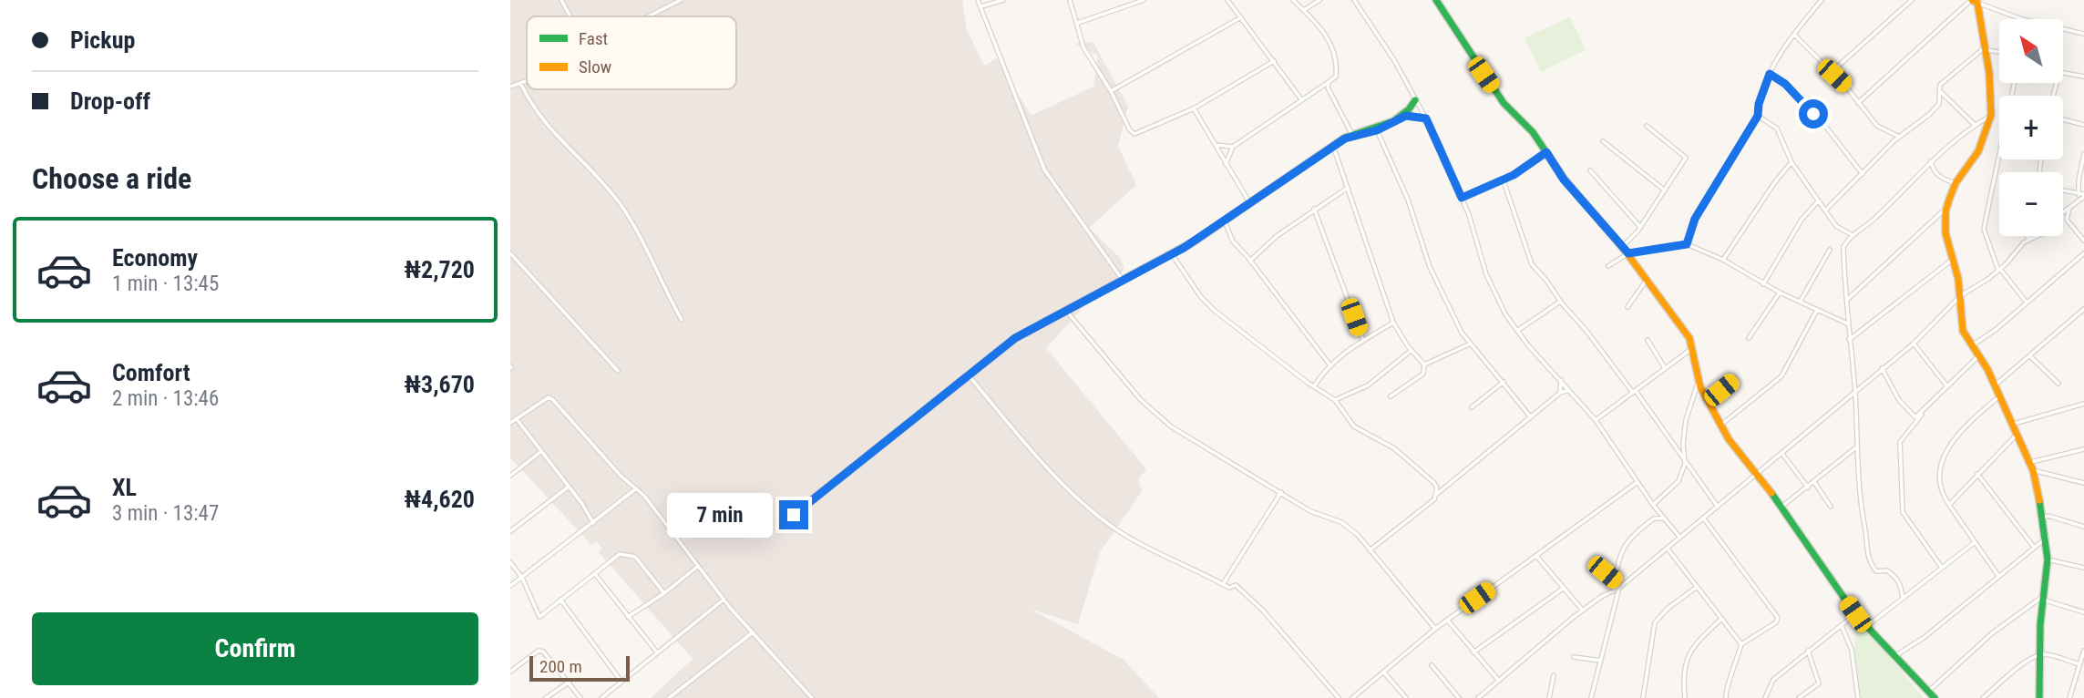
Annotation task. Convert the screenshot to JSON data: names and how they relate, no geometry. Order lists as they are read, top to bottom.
{
  "legend": ["Fast", "Slow"],
  "scale_bar": "200 m",
  "north": "top left",
  "page": {
    "banner": ["Pickup", "Drop-off"],
    "map_buttons": ["+", "−"],
    "heading": "Choose a ride",
    "list": [
      {
        "name": "Economy",
        "note": "1 min · 13:45",
        "value": "₦2,720"
      },
      {
        "name": "Comfort",
        "note": "2 min · 13:46",
        "value": "₦3,670"
      },
      {
        "name": "XL",
        "note": "3 min · 13:47",
        "value": "₦4,620"
      }
    ],
    "bubble": "7 min",
    "buttons": "Confirm",
    "scale": "200 m"
  }
}
